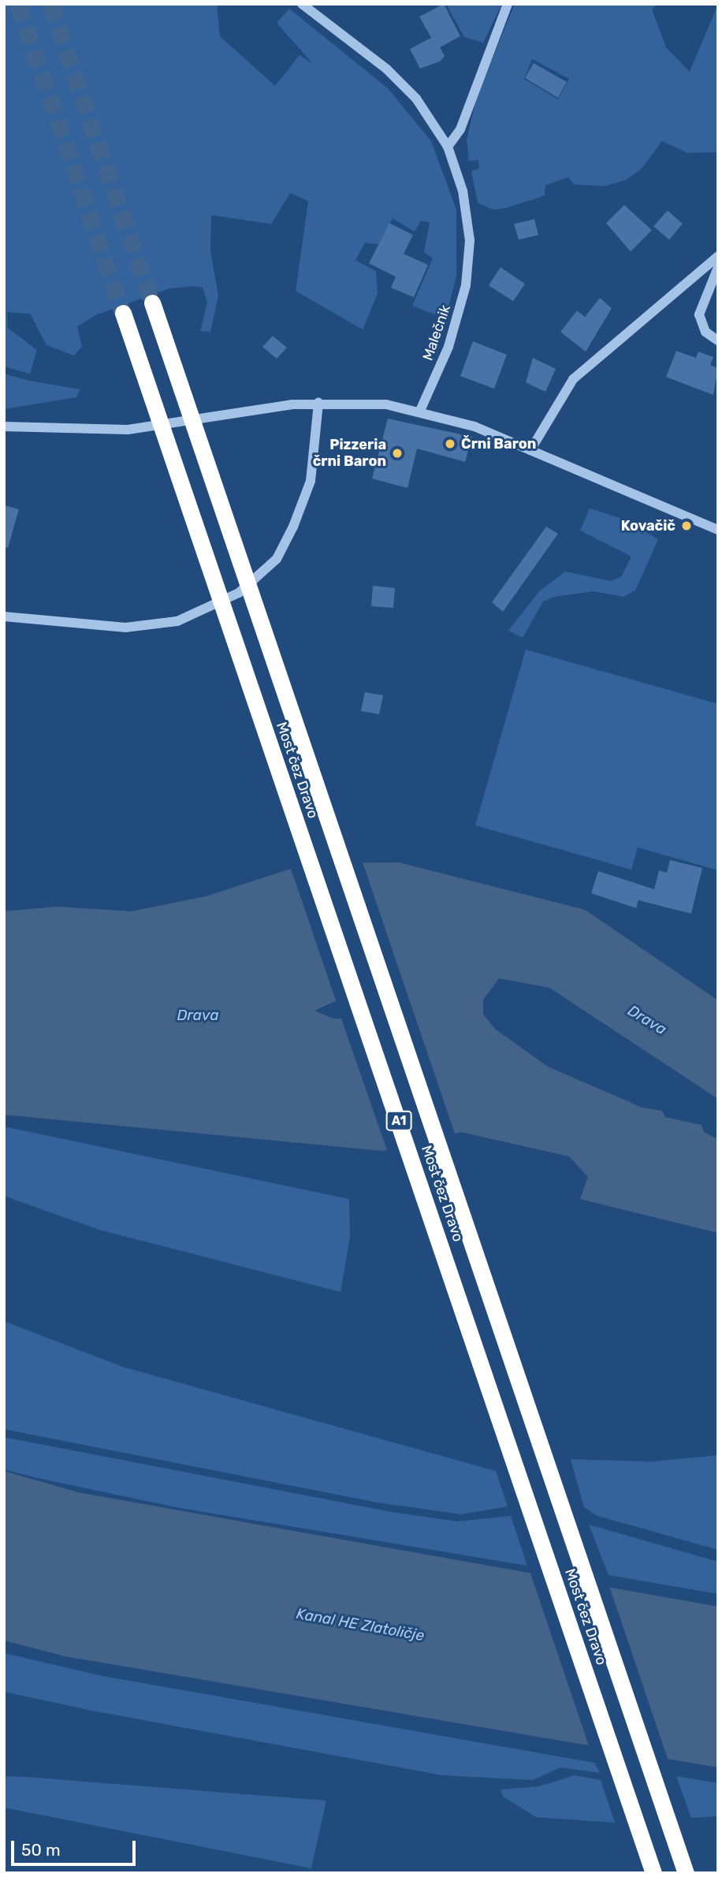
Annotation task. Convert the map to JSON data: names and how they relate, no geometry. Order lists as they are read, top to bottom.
{
  "streets": {
    "highway": ["Most čez Dravo", "A1"],
    "street": ["Malečnik"]
  },
  "water": ["Drava", "Kanal HE Zlatoličje"],
  "places": ["Črni Baron", "Pizzeria črni Baron", "Kovačič"],
  "scale_bar": "50 m"
}
